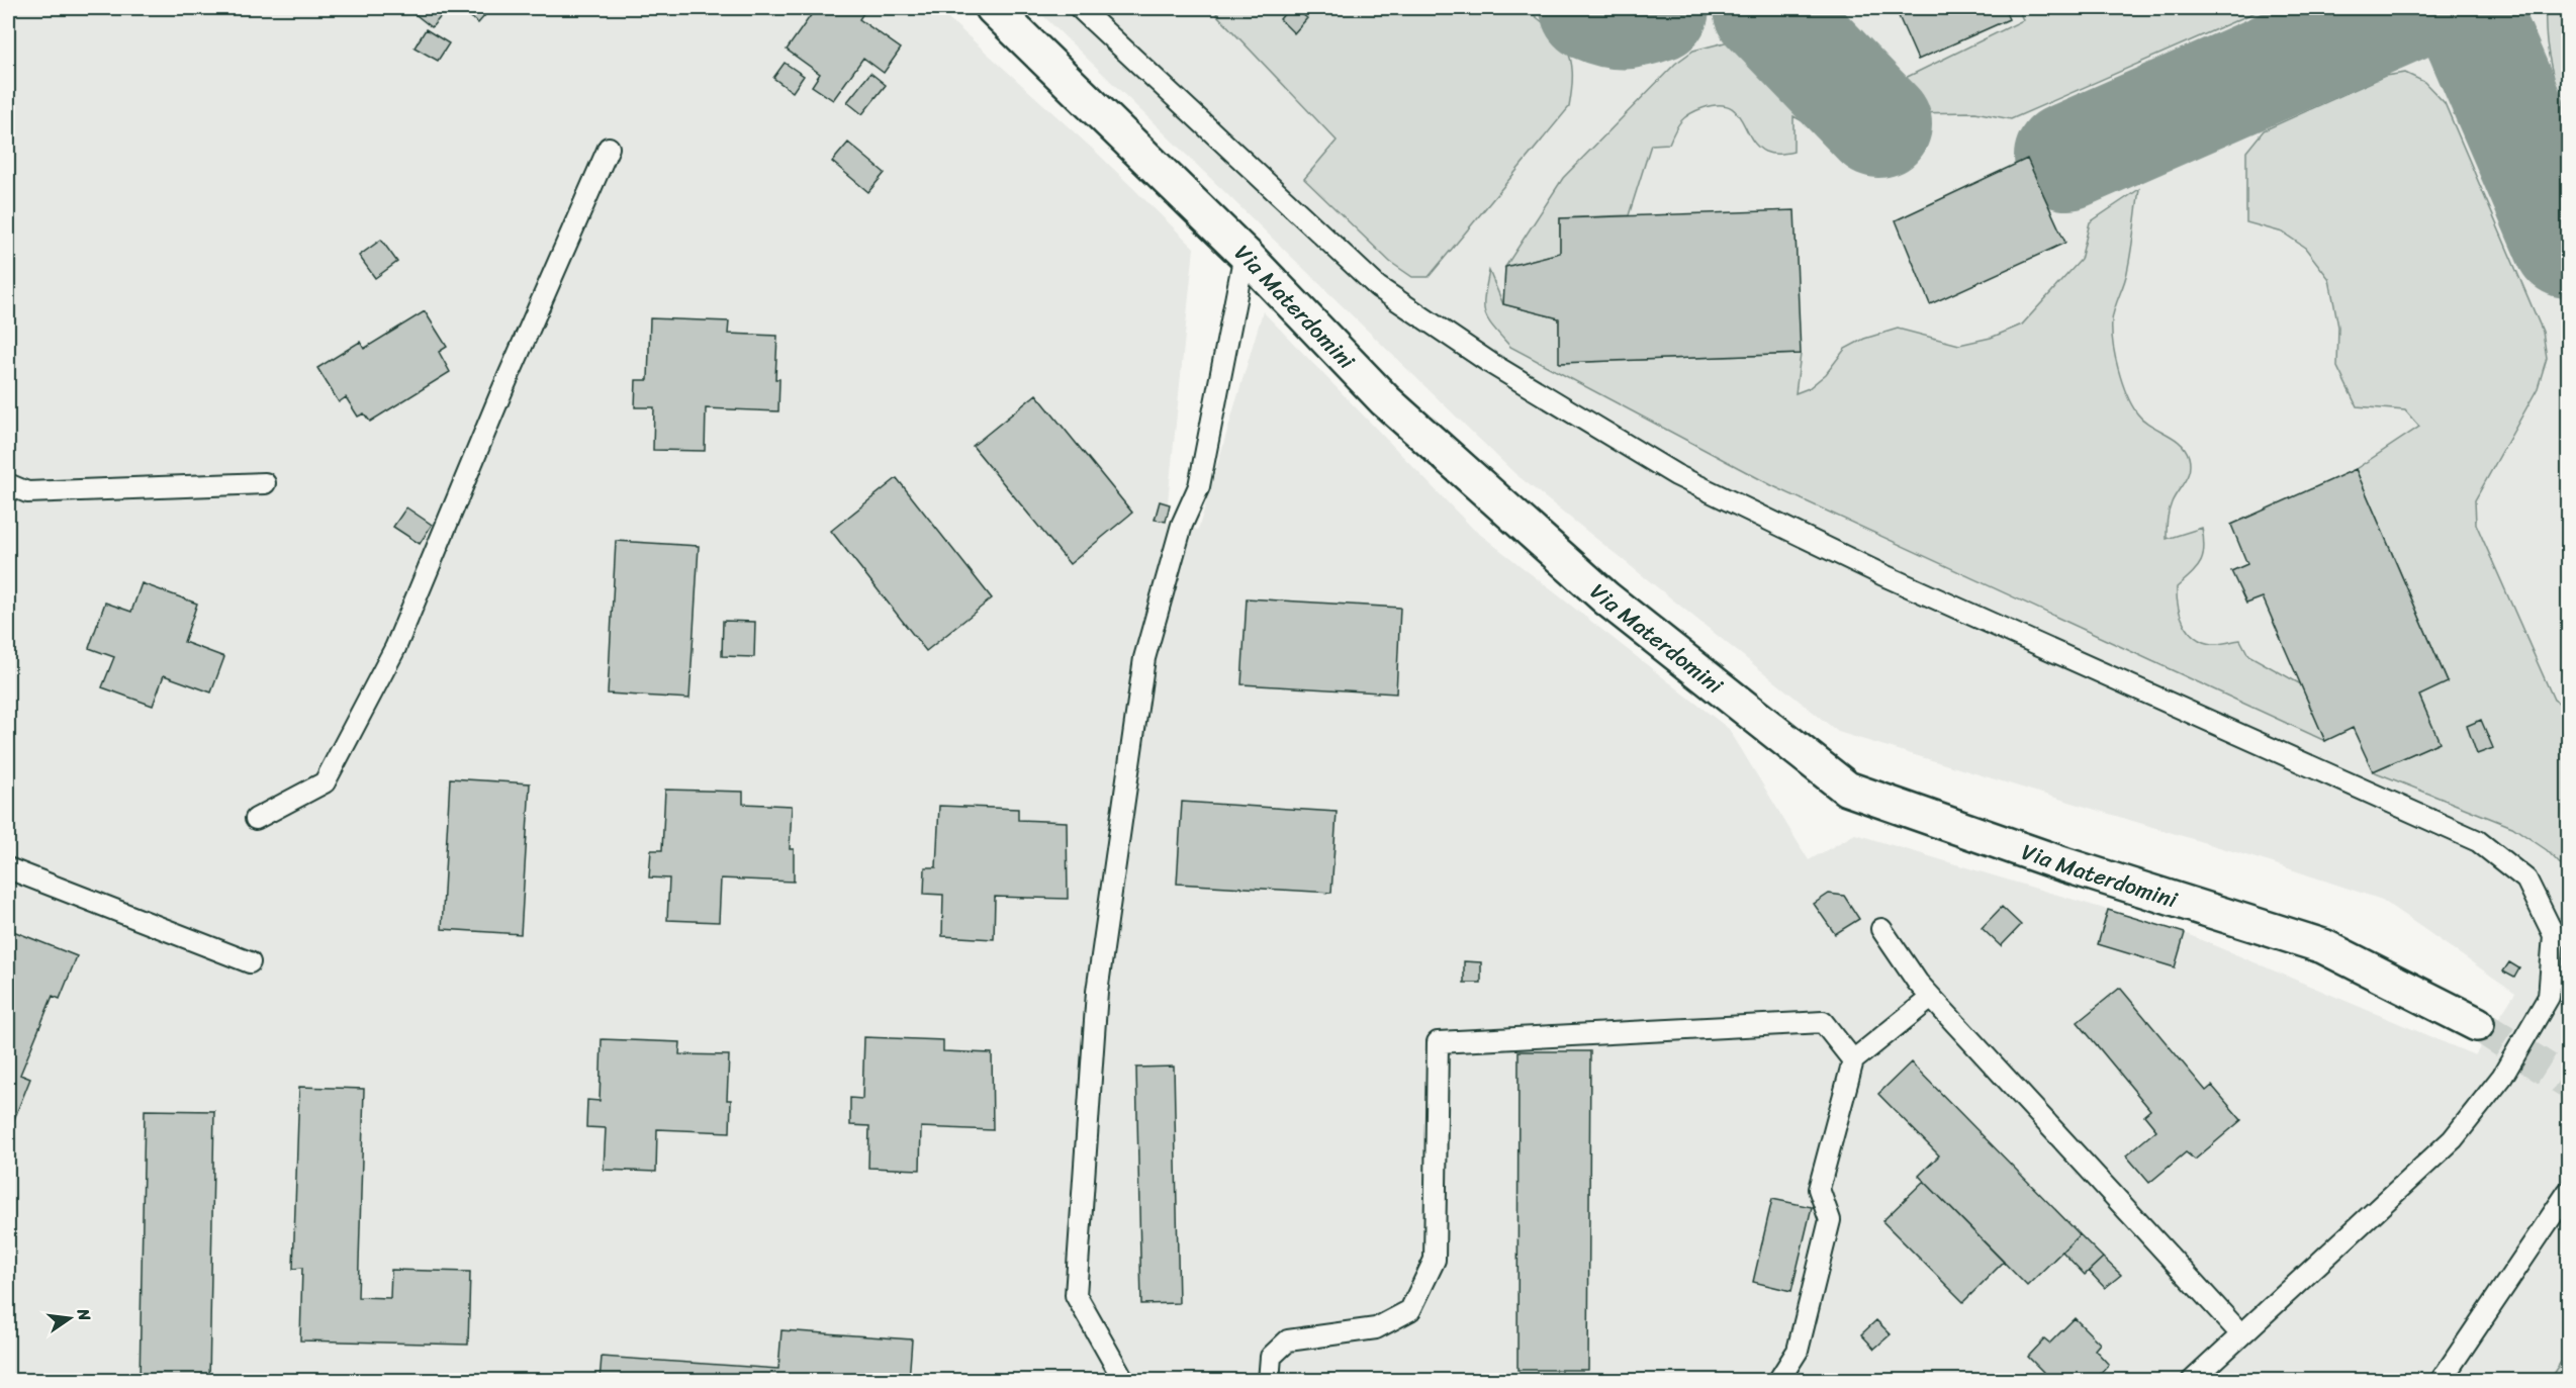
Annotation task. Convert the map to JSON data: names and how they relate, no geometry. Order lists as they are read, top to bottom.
{
  "streets": {
    "street": ["Via Materdomini"]
  },
  "north": "right"
}
